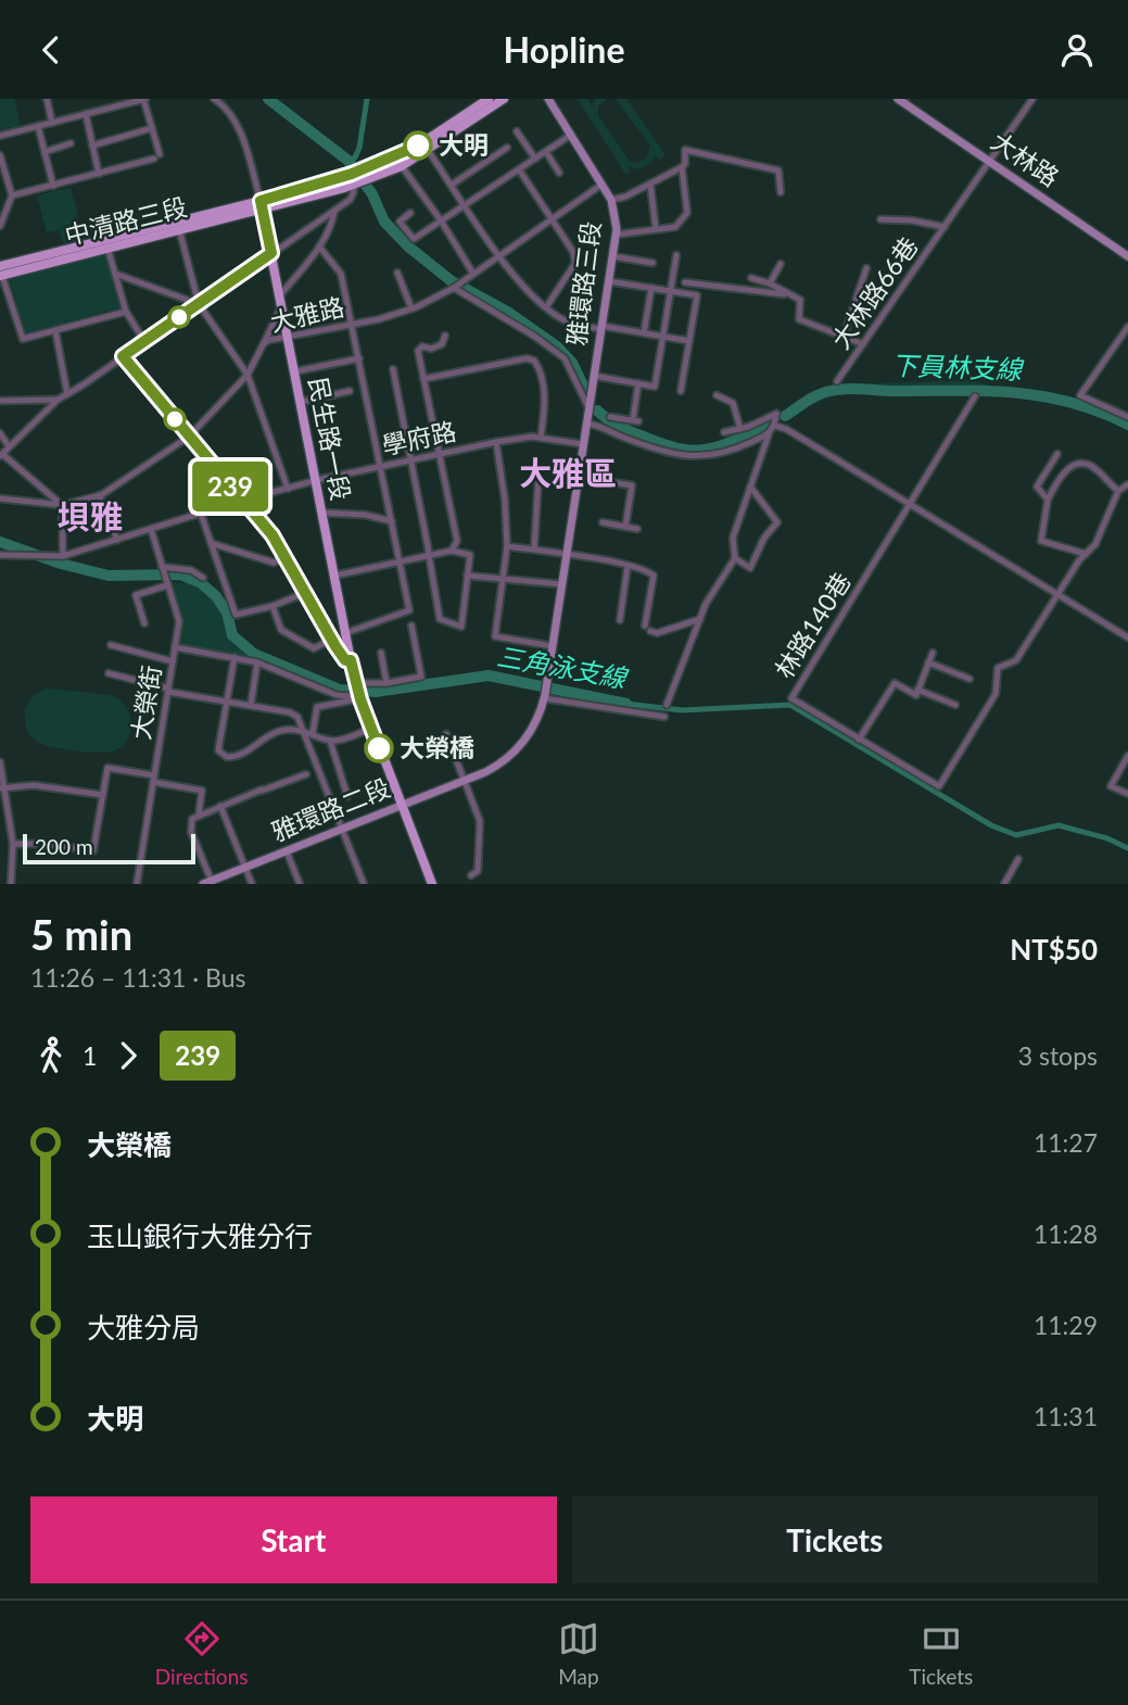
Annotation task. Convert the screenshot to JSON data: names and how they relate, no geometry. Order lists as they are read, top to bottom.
{
  "streets": {
    "main road": ["中清路三段", "民生路一段"],
    "street": [
      "大林路",
      "雅環路三段",
      "大林路66巷",
      "大雅路",
      "學府路",
      "林路140巷",
      "大榮街",
      "雅環路二段"
    ]
  },
  "crossings": [
    ["大林路", "大林路66巷"],
    ["中清路三段", "民生路一段"],
    ["雅環路三段", "大雅路"],
    ["雅環路三段", "學府路"],
    ["雅環路三段", "雅環路二段"],
    ["大雅路", "民生路一段"],
    ["民生路一段", "學府路"],
    ["學府路", "大榮街"],
    ["學府路", "雅環路二段"]
  ],
  "districts": ["大雅區", "垻雅"],
  "water": ["下員林支線", "三角泳支線"],
  "places": ["大明", "大榮橋"],
  "lines": ["bus line 239"],
  "scale_bar": "200 m",
  "page": {
    "header": "Hopline",
    "on_map": "239",
    "scale": "200 m",
    "heading": ["5 min", "11:26 – 11:31 · Bus", "NT$50"],
    "legs": ["1", "239", "3 stops"],
    "list": [
      {
        "name": "大榮橋",
        "value": "11:27"
      },
      {
        "name": "玉山銀行大雅分行",
        "value": "11:28"
      },
      {
        "name": "大雅分局",
        "value": "11:29"
      },
      {
        "name": "大明",
        "value": "11:31"
      }
    ],
    "buttons": ["Start", "Tickets"],
    "tabs": ["Directions", "Map", "Tickets"]
  }
}
